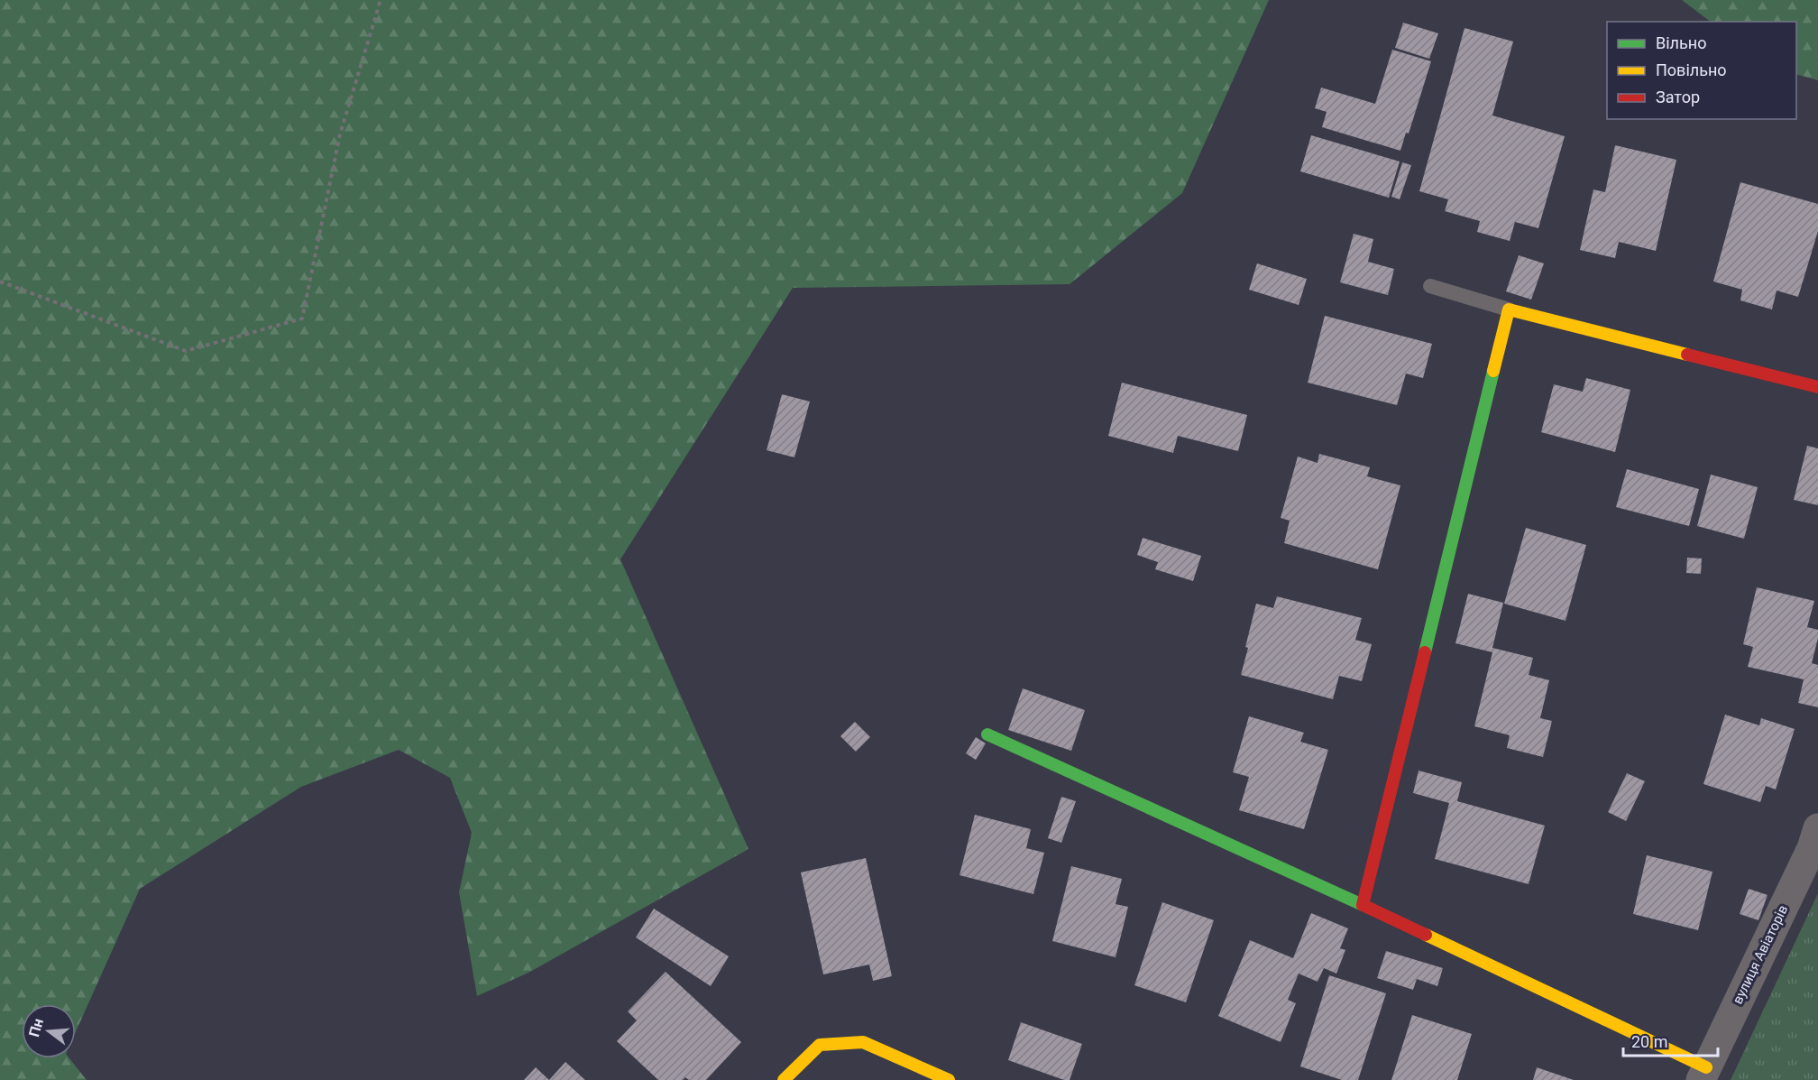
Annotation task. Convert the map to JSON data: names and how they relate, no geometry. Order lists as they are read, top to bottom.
{
  "streets": {
    "street": ["вулиця Авіаторів"]
  },
  "legend": ["Вільно", "Повільно", "Затор"],
  "scale_bar": "20 m",
  "north": "left"
}
